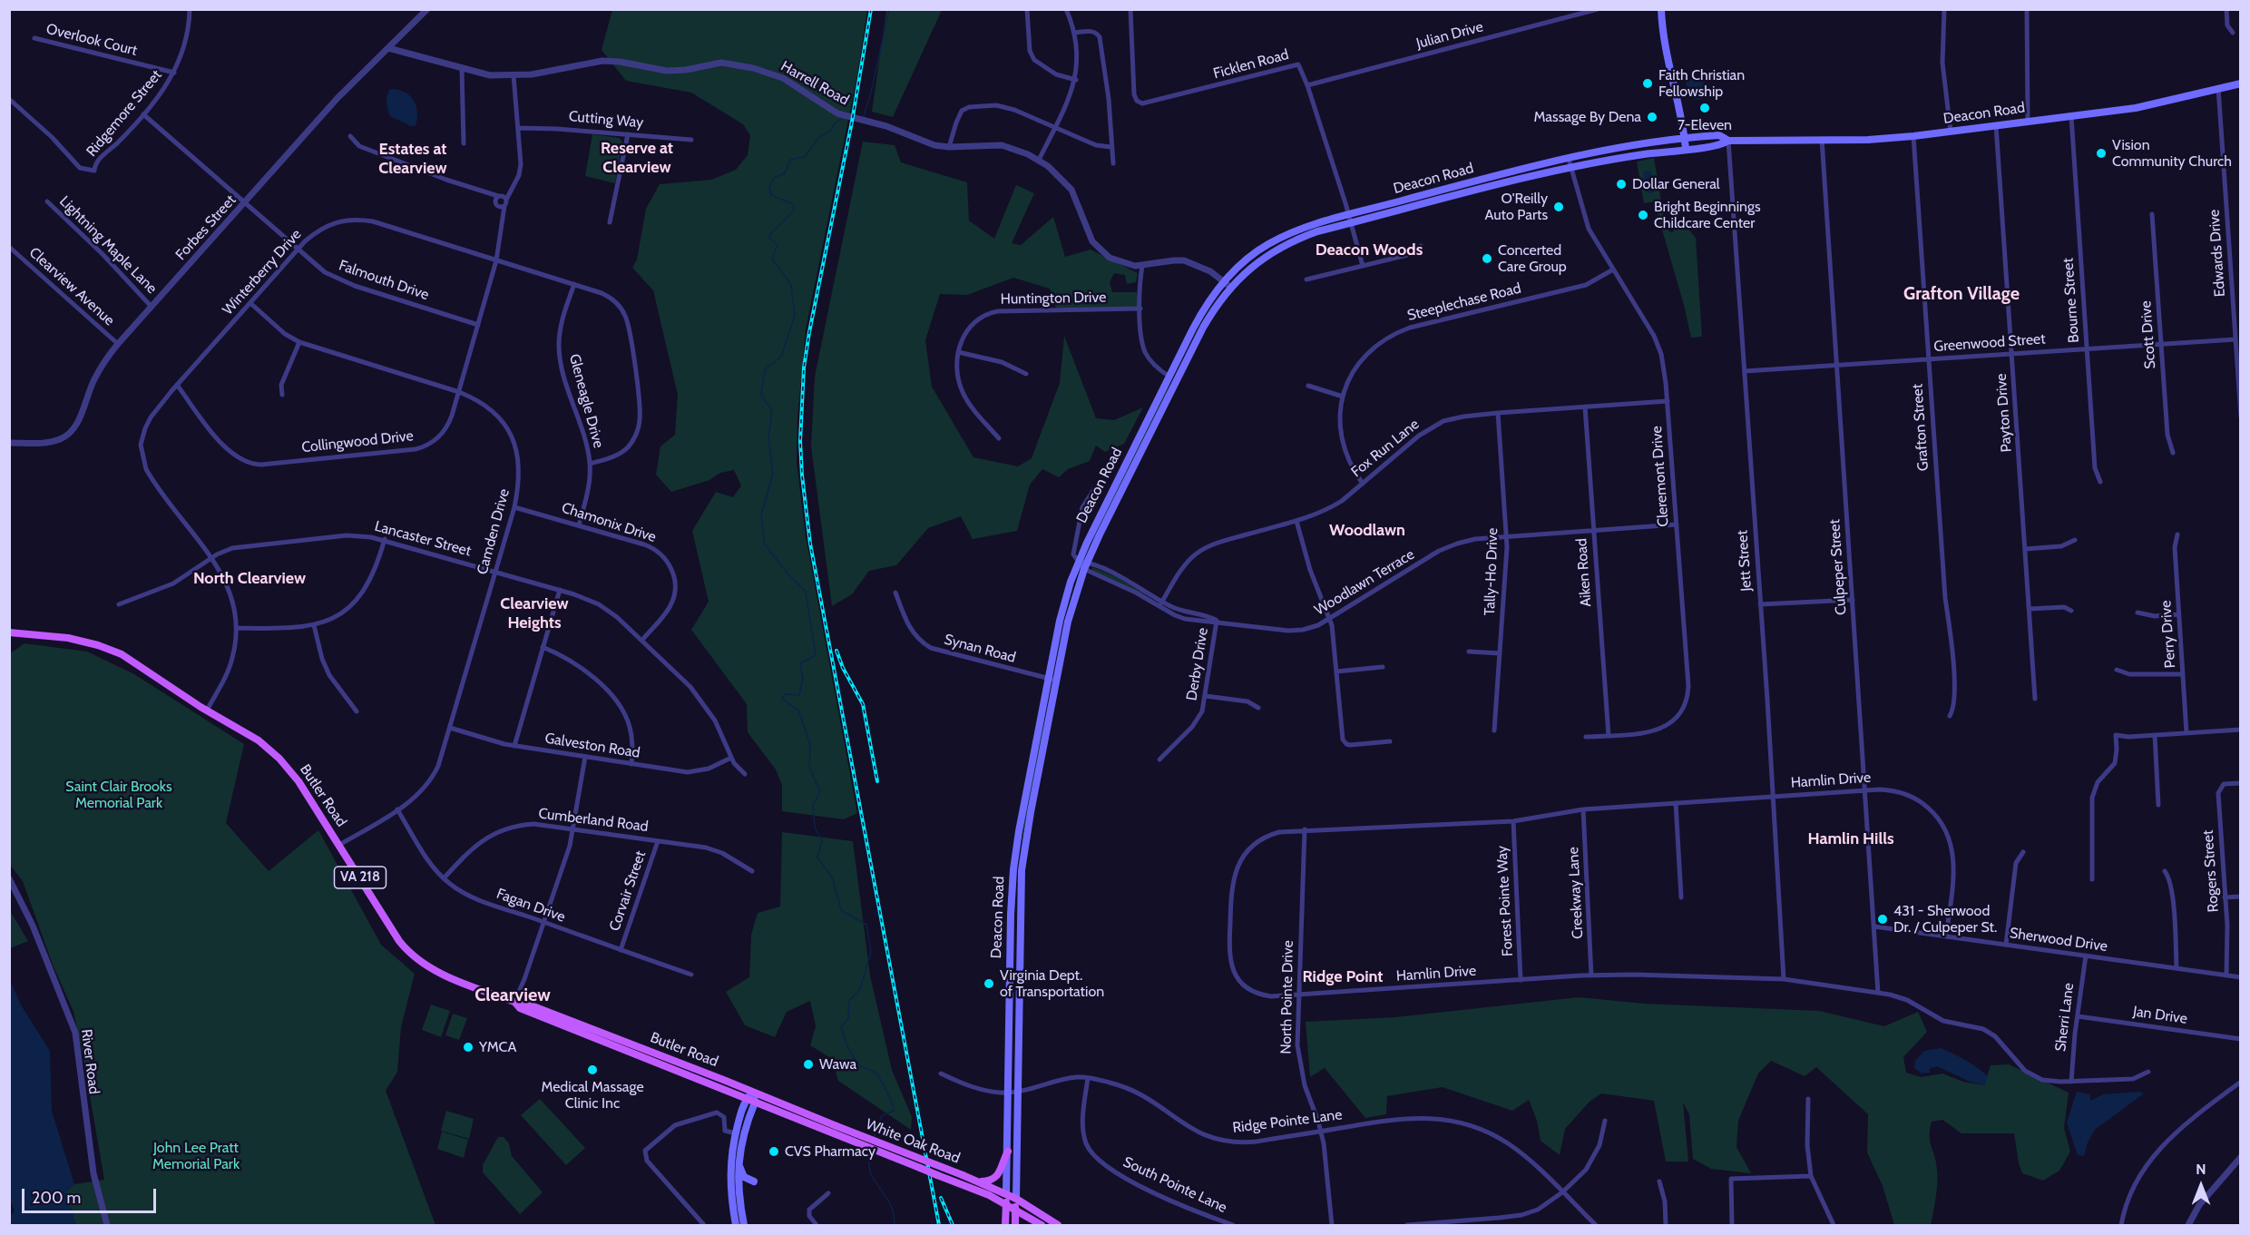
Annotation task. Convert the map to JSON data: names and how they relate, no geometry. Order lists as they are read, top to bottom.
{
  "streets": {
    "main road": [
      "Deacon Road",
      "Butler Road",
      "VA 218",
      "White Oak Road"
    ],
    "street": [
      "Julian Drive",
      "Overlook Court",
      "Ficklen Road",
      "Harrell Road",
      "Ridgemore Street",
      "Cutting Way",
      "Forbes Street",
      "Lightning Maple Lane",
      "Edwards Drive",
      "Winterberry Drive",
      "Falmouth Drive",
      "Clearview Avenue",
      "Huntington Drive",
      "Bourne Street",
      "Steeplechase Road",
      "Scott Drive",
      "Greenwood Street",
      "Gleneagle Drive",
      "Payton Drive",
      "Grafton Street",
      "Collingwood Drive",
      "Fox Run Lane",
      "Cleremont Drive",
      "Chamonix Drive",
      "Camden Drive",
      "Lancaster Street",
      "Jett Street",
      "Culpeper Street",
      "Tally-Ho Drive",
      "Aiken Road",
      "Woodlawn Terrace",
      "Perry Drive",
      "Synan Road",
      "Derby Drive",
      "Galveston Road",
      "Hamlin Drive",
      "Cumberland Road",
      "Rogers Street",
      "Corvair Street",
      "Creekway Lane",
      "Forest Pointe Way",
      "Fagan Drive",
      "Sherwood Drive",
      "North Pointe Drive",
      "Jan Drive",
      "Sherri Lane",
      "River Road",
      "Ridge Pointe Lane",
      "South Pointe Lane"
    ]
  },
  "crossings": [
    ["Julian Drive", "Ficklen Road"],
    ["Overlook Court", "Ridgemore Street"],
    ["Ficklen Road", "Deacon Road"],
    ["Harrell Road", "Deacon Road"],
    ["Harrell Road", "Forbes Street"],
    ["Ridgemore Street", "Falmouth Drive"],
    ["Deacon Road", "Edwards Drive"],
    ["Deacon Road", "Bourne Street"],
    ["Deacon Road", "Payton Drive"],
    ["Deacon Road", "Grafton Street"],
    ["Deacon Road", "Cleremont Drive"],
    ["Deacon Road", "Jett Street"],
    ["Deacon Road", "Culpeper Street"],
    ["Deacon Road", "Woodlawn Terrace"],
    ["Deacon Road", "Synan Road"],
    ["Deacon Road", "Ridge Pointe Lane"],
    ["Deacon Road", "White Oak Road"],
    ["Forbes Street", "Lightning Maple Lane"],
    ["Forbes Street", "Falmouth Drive"],
    ["Forbes Street", "Clearview Avenue"],
    ["Edwards Drive", "Greenwood Street"],
    ["Winterberry Drive", "Falmouth Drive"],
    ["Winterberry Drive", "Gleneagle Drive"],
    ["Winterberry Drive", "Collingwood Drive"],
    ["Winterberry Drive", "Camden Drive"],
    ["Winterberry Drive", "Lancaster Street"],
    ["Winterberry Drive", "Butler Road"],
    ["Falmouth Drive", "Collingwood Drive"],
    ["Bourne Street", "Greenwood Street"],
    ["Steeplechase Road", "Fox Run Lane"],
    ["Steeplechase Road", "Cleremont Drive"],
    ["Scott Drive", "Greenwood Street"],
    ["Greenwood Street", "Payton Drive"],
    ["Greenwood Street", "Grafton Street"],
    ["Greenwood Street", "Jett Street"],
    ["Greenwood Street", "Culpeper Street"],
    ["Gleneagle Drive", "Chamonix Drive"],
    ["Collingwood Drive", "Camden Drive"],
    ["Fox Run Lane", "Cleremont Drive"],
    ["Fox Run Lane", "Tally-Ho Drive"],
    ["Fox Run Lane", "Aiken Road"],
    ["Fox Run Lane", "Woodlawn Terrace"],
    ["Cleremont Drive", "Aiken Road"],
    ["Cleremont Drive", "Woodlawn Terrace"],
    ["Chamonix Drive", "Camden Drive"],
    ["Chamonix Drive", "Lancaster Street"],
    ["Camden Drive", "Lancaster Street"],
    ["Camden Drive", "Galveston Road"],
    ["Camden Drive", "Butler Road"],
    ["Camden Drive", "Fagan Drive"],
    ["Lancaster Street", "Galveston Road"],
    ["Jett Street", "Hamlin Drive"],
    ["Culpeper Street", "Hamlin Drive"],
    ["Culpeper Street", "Sherwood Drive"],
    ["Tally-Ho Drive", "Woodlawn Terrace"],
    ["Aiken Road", "Woodlawn Terrace"],
    ["Woodlawn Terrace", "Derby Drive"],
    ["Hamlin Drive", "Creekway Lane"],
    ["Hamlin Drive", "Forest Pointe Way"],
    ["Hamlin Drive", "Sherwood Drive"],
    ["Hamlin Drive", "North Pointe Drive"],
    ["Hamlin Drive", "Sherri Lane"],
    ["Butler Road", "White Oak Road"],
    ["Cumberland Road", "Corvair Street"],
    ["Cumberland Road", "Fagan Drive"],
    ["Rogers Street", "Sherwood Drive"],
    ["Corvair Street", "Fagan Drive"],
    ["Sherwood Drive", "Sherri Lane"],
    ["North Pointe Drive", "Ridge Pointe Lane"],
    ["Jan Drive", "Sherri Lane"],
    ["Ridge Pointe Lane", "South Pointe Lane"]
  ],
  "districts": [
    "Reserve at Clearview",
    "Estates at Clearview",
    "Deacon Woods",
    "Grafton Village",
    "Woodlawn",
    "North Clearview",
    "Clearview Heights",
    "Hamlin Hills",
    "Ridge Point",
    "Clearview"
  ],
  "parks": ["Saint Clair Brooks Memorial Park", "John Lee Pratt Memorial Park"],
  "places": [
    "Faith Christian Fellowship",
    "7-Eleven",
    "Massage By Dena",
    "Vision Community Church",
    "Dollar General",
    "O'Reilly Auto Parts",
    "Bright Beginnings Childcare Center",
    "Concerted Care Group",
    "431 - Sherwood Dr. / Culpeper St.",
    "Virginia Dept. of Transportation",
    "YMCA",
    "Wawa",
    "Medical Massage Clinic Inc",
    "CVS Pharmacy"
  ],
  "scale_bar": "200 m",
  "north": "top"
}
